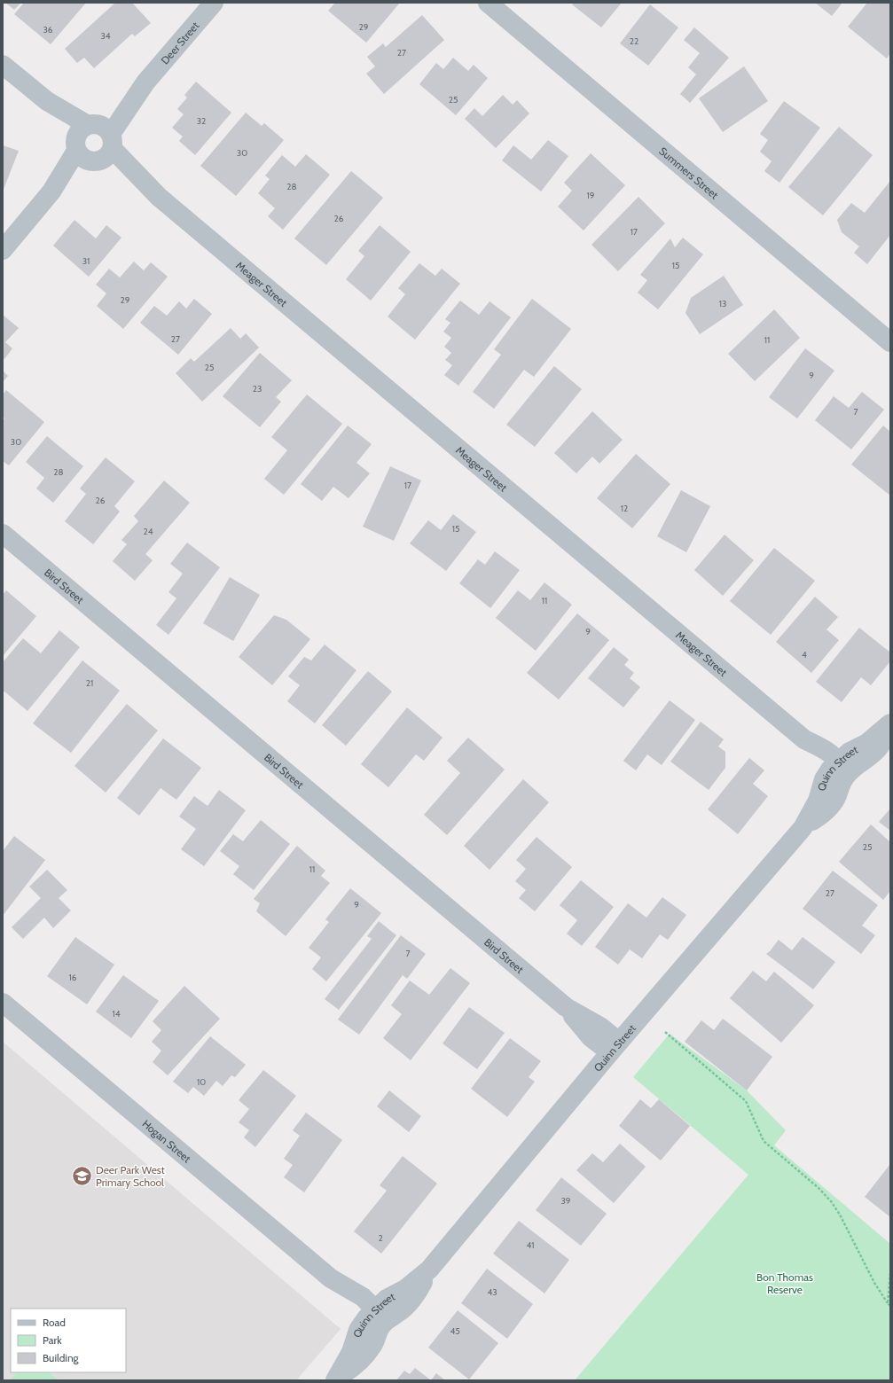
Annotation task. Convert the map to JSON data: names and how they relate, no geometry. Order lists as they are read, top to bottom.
{
  "streets": {
    "street": [
      "Deer Street",
      "Summers Street",
      "Meager Street",
      "Bird Street",
      "Quinn Street",
      "Hogan Street"
    ]
  },
  "crossings": [
    ["Deer Street", "Meager Street"],
    ["Meager Street", "Quinn Street"],
    ["Bird Street", "Quinn Street"],
    ["Quinn Street", "Hogan Street"]
  ],
  "parks": ["Bon Thomas Reserve"],
  "places": {
    "school or university": ["Deer Park West Primary School"]
  },
  "house_numbers": [
    "29",
    "36",
    "34",
    "22",
    "27",
    "25",
    "32",
    "30",
    "28",
    "19",
    "26",
    "17",
    "31",
    "15",
    "29",
    "13",
    "27",
    "11",
    "25",
    "9",
    "23",
    "7",
    "30",
    "28",
    "17",
    "26",
    "12",
    "15",
    "24",
    "11",
    "9",
    "4",
    "21",
    "25",
    "11",
    "27",
    "9",
    "7",
    "16",
    "14",
    "10",
    "39",
    "2",
    "41",
    "43",
    "45"
  ],
  "legend": ["Road", "Park", "Building"]
}
